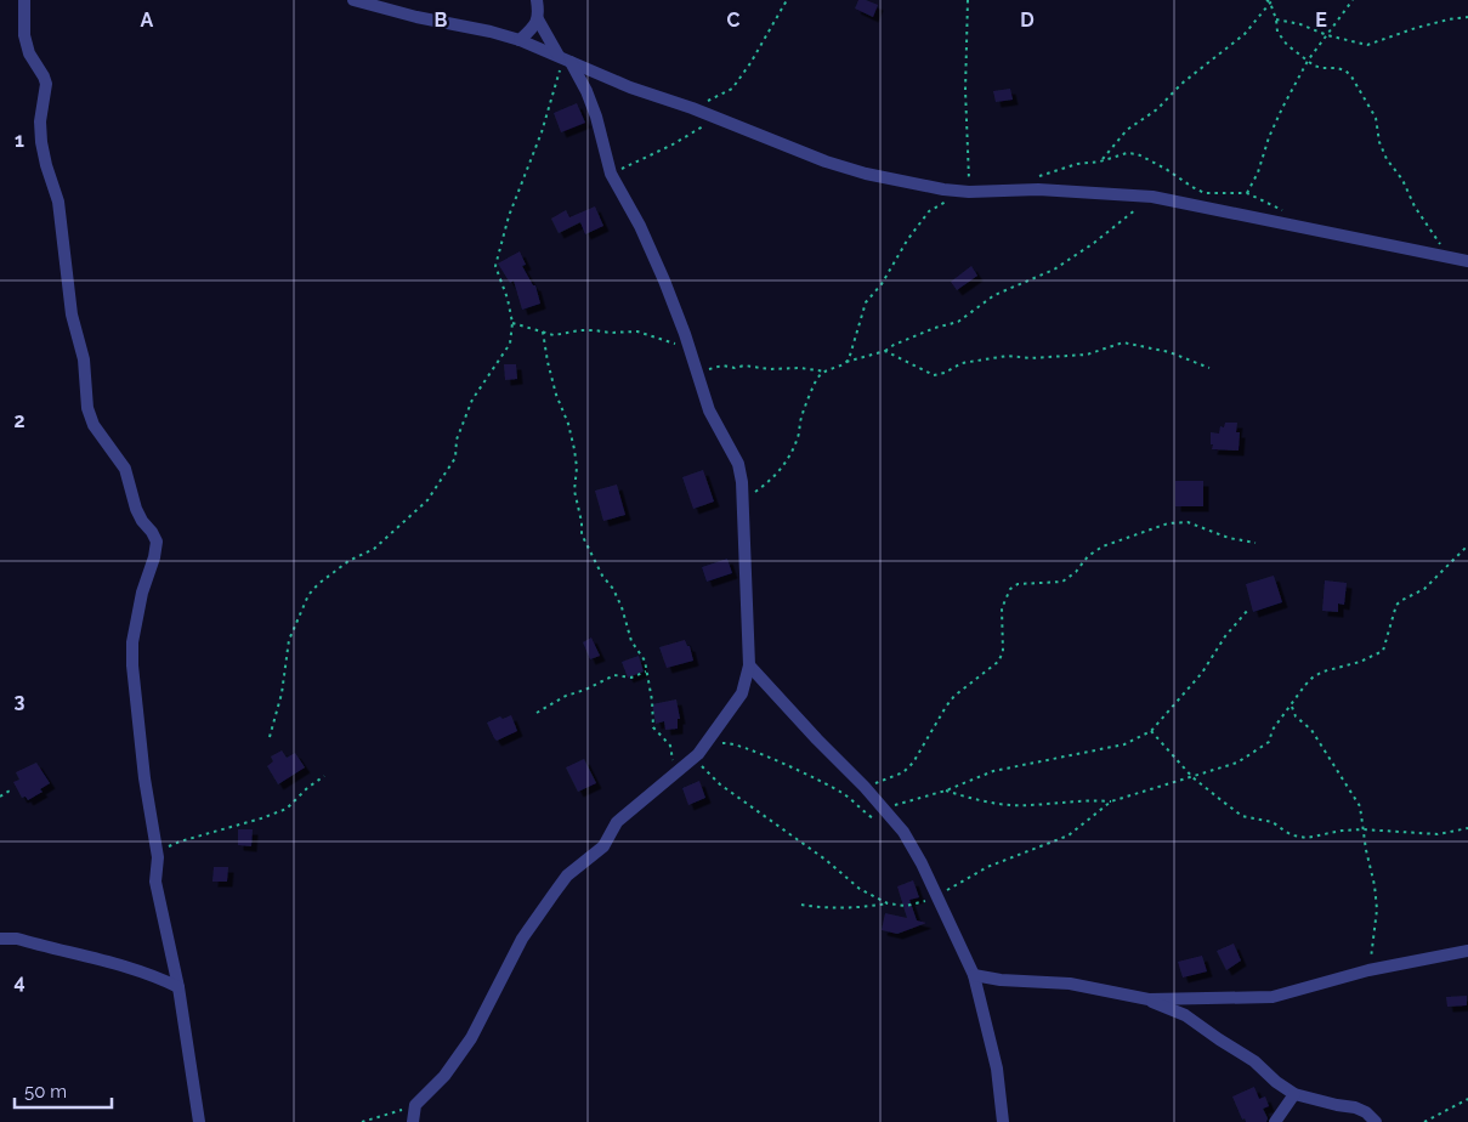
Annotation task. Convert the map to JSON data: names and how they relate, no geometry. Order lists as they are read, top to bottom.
{
  "scale_bar": "50 m",
  "grid": {
    "columns": [
      "A",
      "B",
      "C",
      "D",
      "E"
    ],
    "rows": [
      "1",
      "2",
      "3",
      "4"
    ]
  }
}
